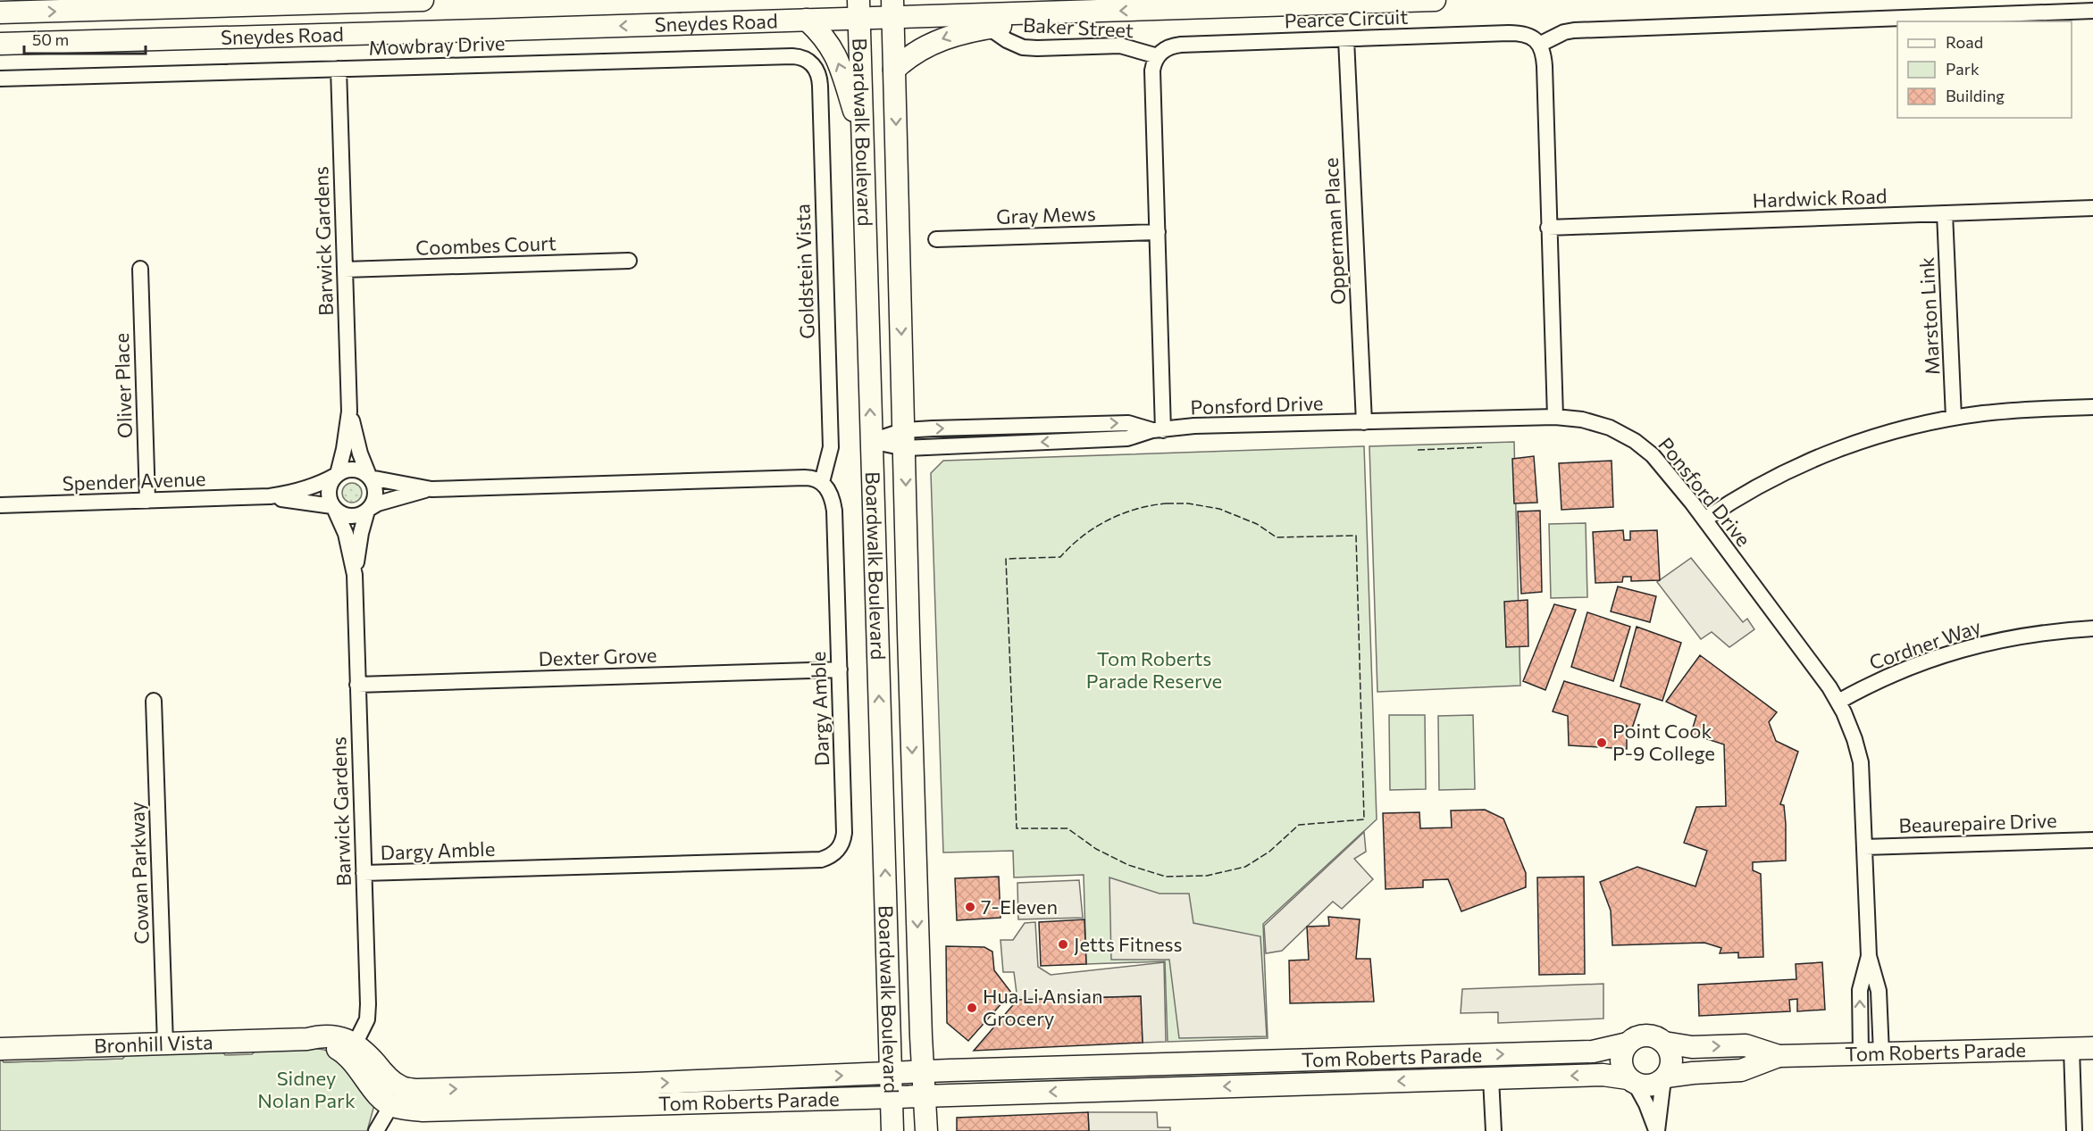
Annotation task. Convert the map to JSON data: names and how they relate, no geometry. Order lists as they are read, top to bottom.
{
  "streets": {
    "main road": [
      "Sneydes Road",
      "Boardwalk Boulevard",
      "Bronhill Vista",
      "Tom Roberts Parade"
    ],
    "street": [
      "Pearce Circuit",
      "Baker Street",
      "Mowbray Drive",
      "Hardwick Road",
      "Gray Mews",
      "Opperman Place",
      "Barwick Gardens",
      "Coombes Court",
      "Goldstein Vista",
      "Marston Link",
      "Oliver Place",
      "Ponsford Drive",
      "Spender Avenue",
      "Cordner Way",
      "Dexter Grove",
      "Dargy Amble",
      "Beaurepaire Drive",
      "Cowan Parkway"
    ]
  },
  "crossings": [
    ["Pearce Circuit", "Baker Street"],
    ["Pearce Circuit", "Opperman Place"],
    ["Sneydes Road", "Baker Street"],
    ["Sneydes Road", "Boardwalk Boulevard"],
    ["Mowbray Drive", "Barwick Gardens"],
    ["Mowbray Drive", "Goldstein Vista"],
    ["Boardwalk Boulevard", "Ponsford Drive"],
    ["Boardwalk Boulevard", "Tom Roberts Parade"],
    ["Hardwick Road", "Marston Link"],
    ["Opperman Place", "Ponsford Drive"],
    ["Barwick Gardens", "Coombes Court"],
    ["Barwick Gardens", "Spender Avenue"],
    ["Barwick Gardens", "Dexter Grove"],
    ["Barwick Gardens", "Dargy Amble"],
    ["Barwick Gardens", "Bronhill Vista"],
    ["Goldstein Vista", "Dargy Amble"],
    ["Oliver Place", "Spender Avenue"],
    ["Ponsford Drive", "Cordner Way"],
    ["Ponsford Drive", "Beaurepaire Drive"],
    ["Ponsford Drive", "Tom Roberts Parade"],
    ["Dexter Grove", "Dargy Amble"],
    ["Cowan Parkway", "Bronhill Vista"],
    ["Bronhill Vista", "Tom Roberts Parade"]
  ],
  "parks": ["Tom Roberts Parade Reserve", "Sidney Nolan Park"],
  "places": [
    "Point Cook P-9 College",
    "7-Eleven",
    "Jetts Fitness",
    "Hua Li Ansian Grocery"
  ],
  "legend": ["Road", "Park", "Building"],
  "scale_bar": "50 m"
}
